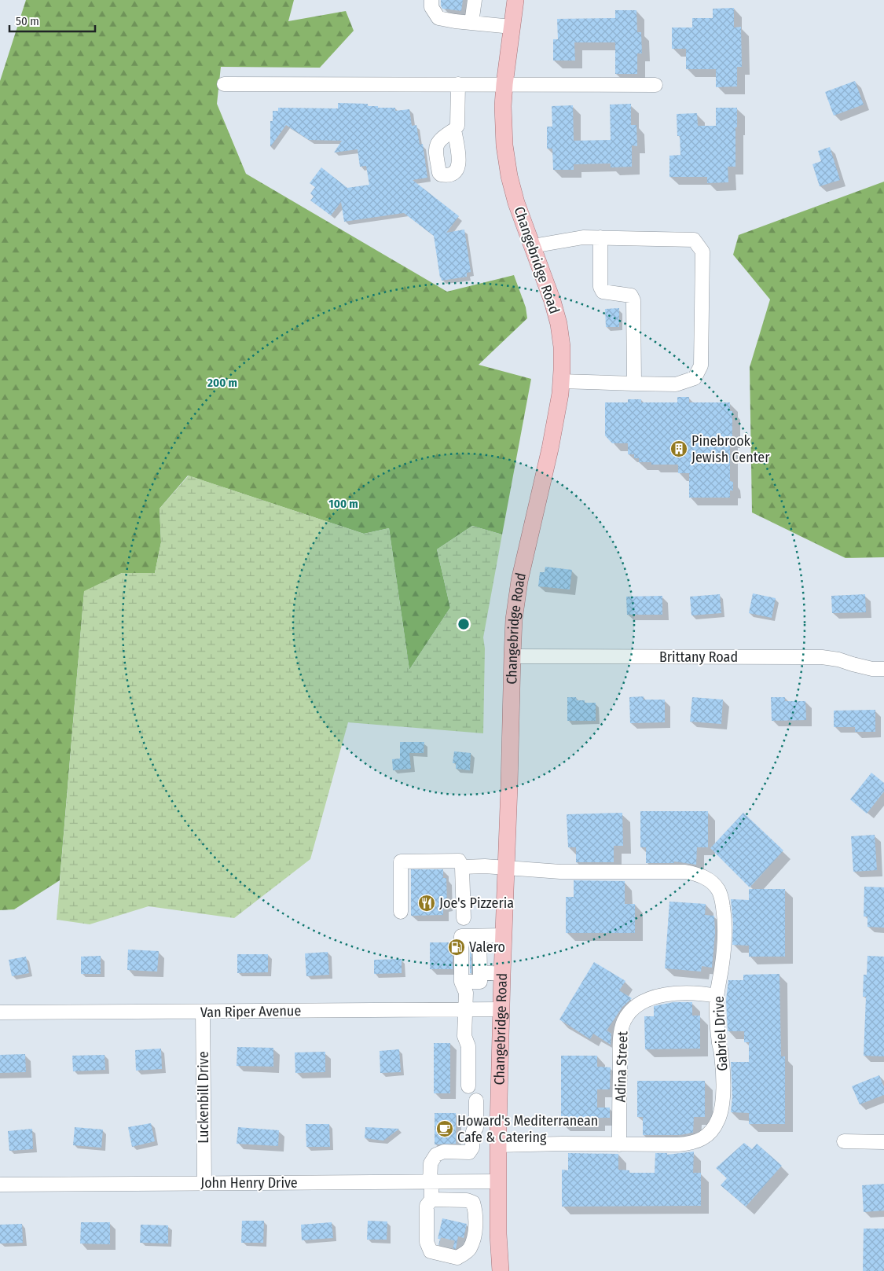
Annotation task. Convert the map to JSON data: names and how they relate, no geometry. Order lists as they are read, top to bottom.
{
  "streets": {
    "main road": ["Changebridge Road"],
    "street": [
      "Brittany Road",
      "Van Riper Avenue",
      "Gabriel Drive",
      "Adina Street",
      "Luckenbill Drive",
      "John Henry Drive"
    ]
  },
  "crossings": [
    ["Changebridge Road", "Brittany Road"],
    ["Changebridge Road", "Van Riper Avenue"],
    ["Changebridge Road", "Gabriel Drive"],
    ["Changebridge Road", "John Henry Drive"],
    ["Van Riper Avenue", "Luckenbill Drive"],
    ["Gabriel Drive", "Adina Street"],
    ["Luckenbill Drive", "John Henry Drive"]
  ],
  "places": {
    "building": ["Pinebrook Jewish Center"],
    "restaurant": ["Joe's Pizzeria"],
    "fuel station": ["Valero"],
    "cafe": ["Howard's Mediterranean Cafe & Catering"]
  },
  "scale_bar": "50 m",
  "rings": ["200 m", "100 m"]
}
